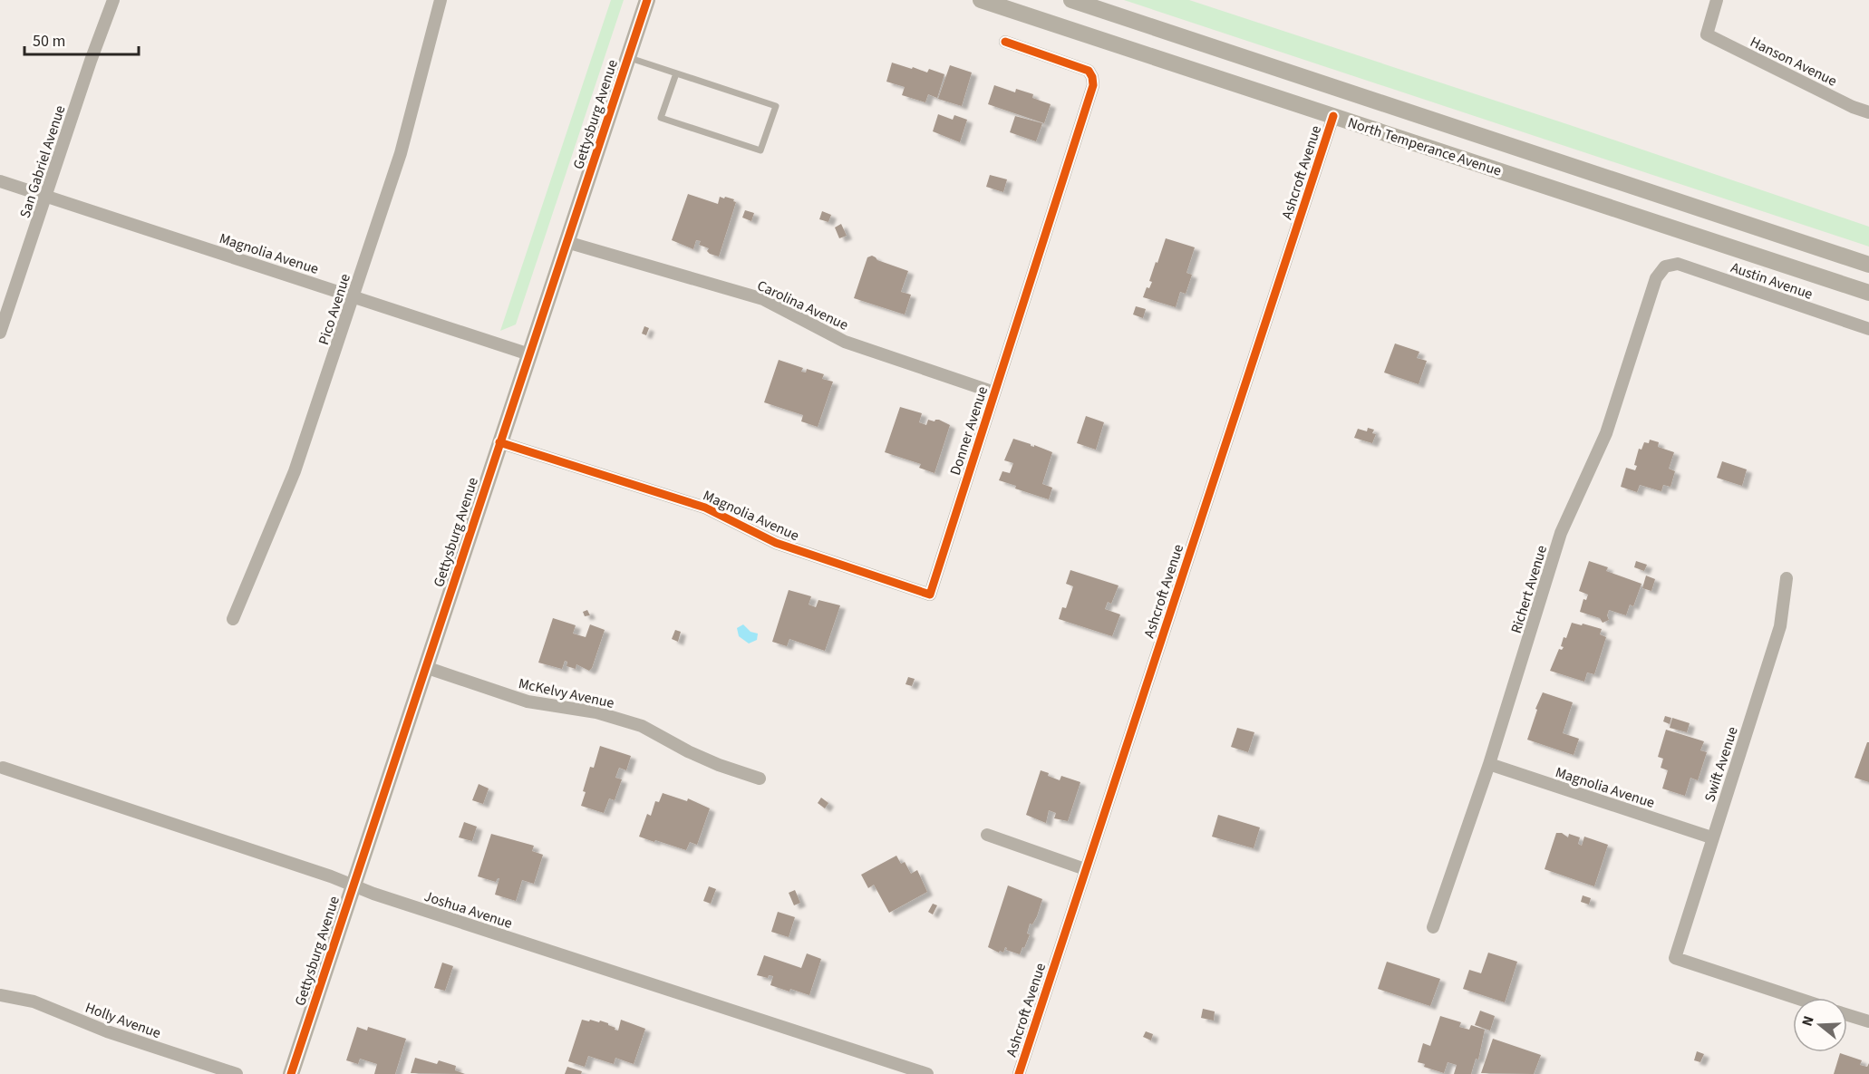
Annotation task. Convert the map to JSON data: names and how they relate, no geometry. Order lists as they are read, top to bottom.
{
  "streets": {
    "main road": ["Gettysburg Avenue", "North Temperance Avenue"],
    "street": [
      "Hanson Avenue",
      "San Gabriel Avenue",
      "Ashcroft Avenue",
      "Magnolia Avenue",
      "Austin Avenue",
      "Carolina Avenue",
      "Pico Avenue",
      "Donner Avenue",
      "Richert Avenue",
      "McKelvy Avenue",
      "Swift Avenue",
      "Joshua Avenue",
      "Holly Avenue"
    ]
  },
  "crossings": [
    ["Gettysburg Avenue", "Magnolia Avenue"],
    ["Gettysburg Avenue", "Carolina Avenue"],
    ["Gettysburg Avenue", "McKelvy Avenue"],
    ["Gettysburg Avenue", "Joshua Avenue"],
    ["North Temperance Avenue", "Ashcroft Avenue"],
    ["San Gabriel Avenue", "Magnolia Avenue"],
    ["Magnolia Avenue", "Pico Avenue"],
    ["Magnolia Avenue", "Donner Avenue"],
    ["Magnolia Avenue", "Richert Avenue"],
    ["Magnolia Avenue", "Swift Avenue"],
    ["Austin Avenue", "Richert Avenue"],
    ["Carolina Avenue", "Donner Avenue"]
  ],
  "scale_bar": "50 m",
  "north": "left"
}
